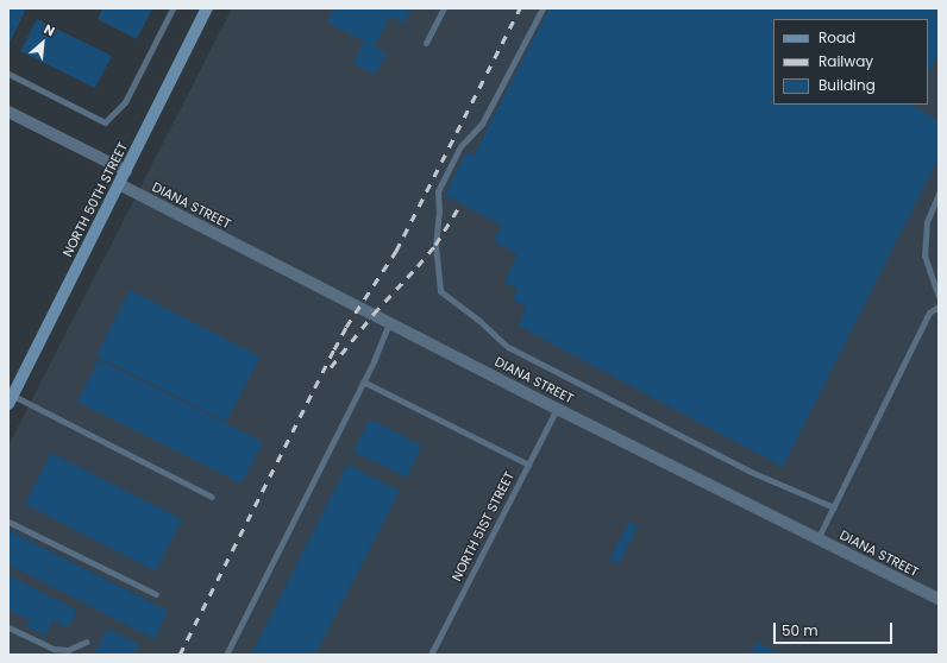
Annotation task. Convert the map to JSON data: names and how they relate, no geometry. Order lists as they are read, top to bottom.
{
  "streets": {
    "street": ["NORTH 50TH STREET", "DIANA STREET"],
    "lane": ["NORTH 51ST STREET"]
  },
  "crossings": [
    ["NORTH 50TH STREET", "DIANA STREET"],
    ["DIANA STREET", "NORTH 51ST STREET"]
  ],
  "legend": ["Road", "Railway", "Building"],
  "scale_bar": "50 m",
  "north": "top right"
}
